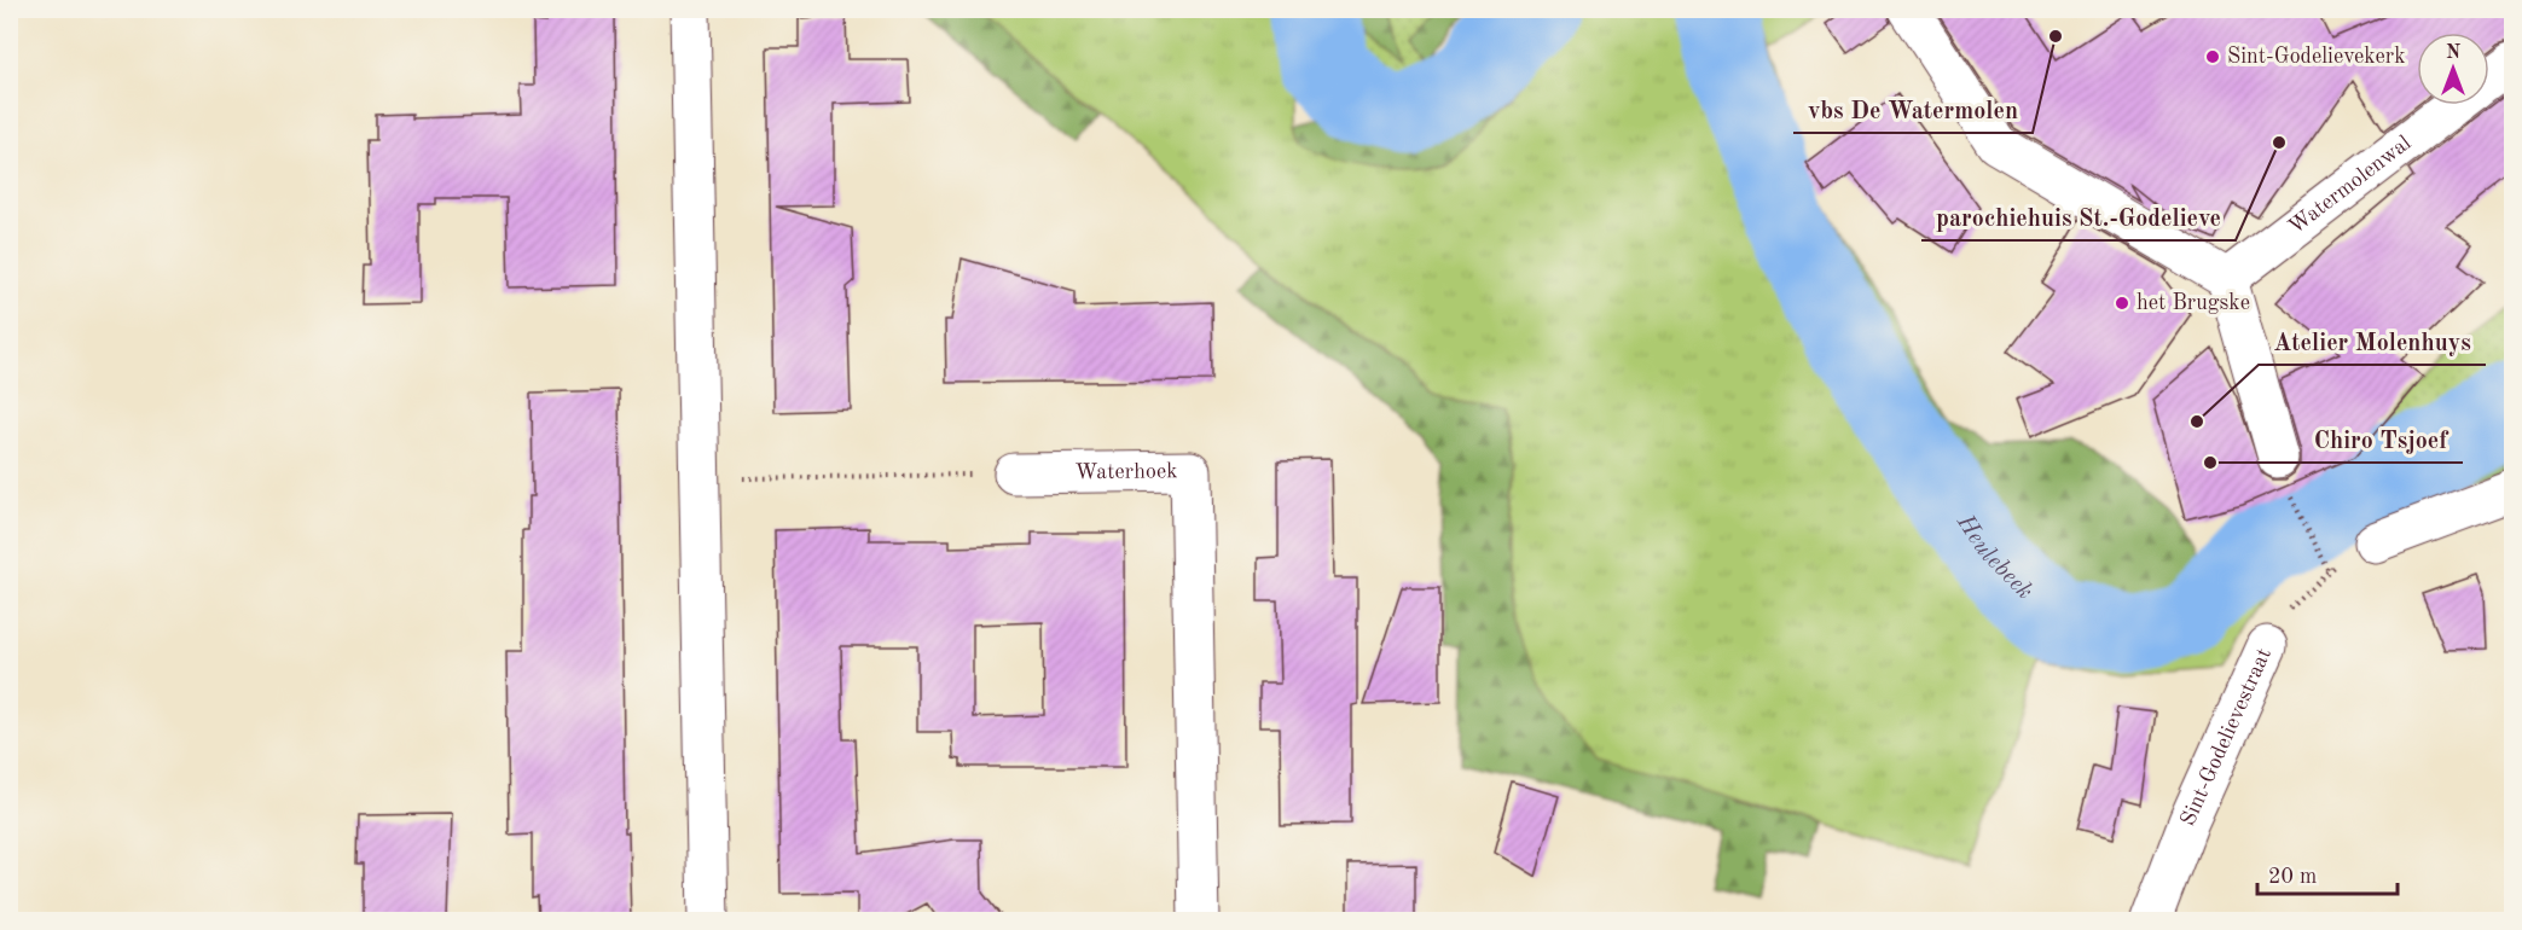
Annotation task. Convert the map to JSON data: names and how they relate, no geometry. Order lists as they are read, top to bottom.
{
  "streets": {
    "street": ["Watermolenwal", "Waterhoek", "Sint-Godelievestraat"]
  },
  "water": ["Heulebeek"],
  "places": [
    "vbs De Watermolen",
    "Sint-Godelievekerk",
    "parochiehuis St.-Godelieve",
    "het Brugske",
    "Atelier Molenhuys",
    "Chiro Tsjoef"
  ],
  "scale_bar": "20 m",
  "north": "top"
}
